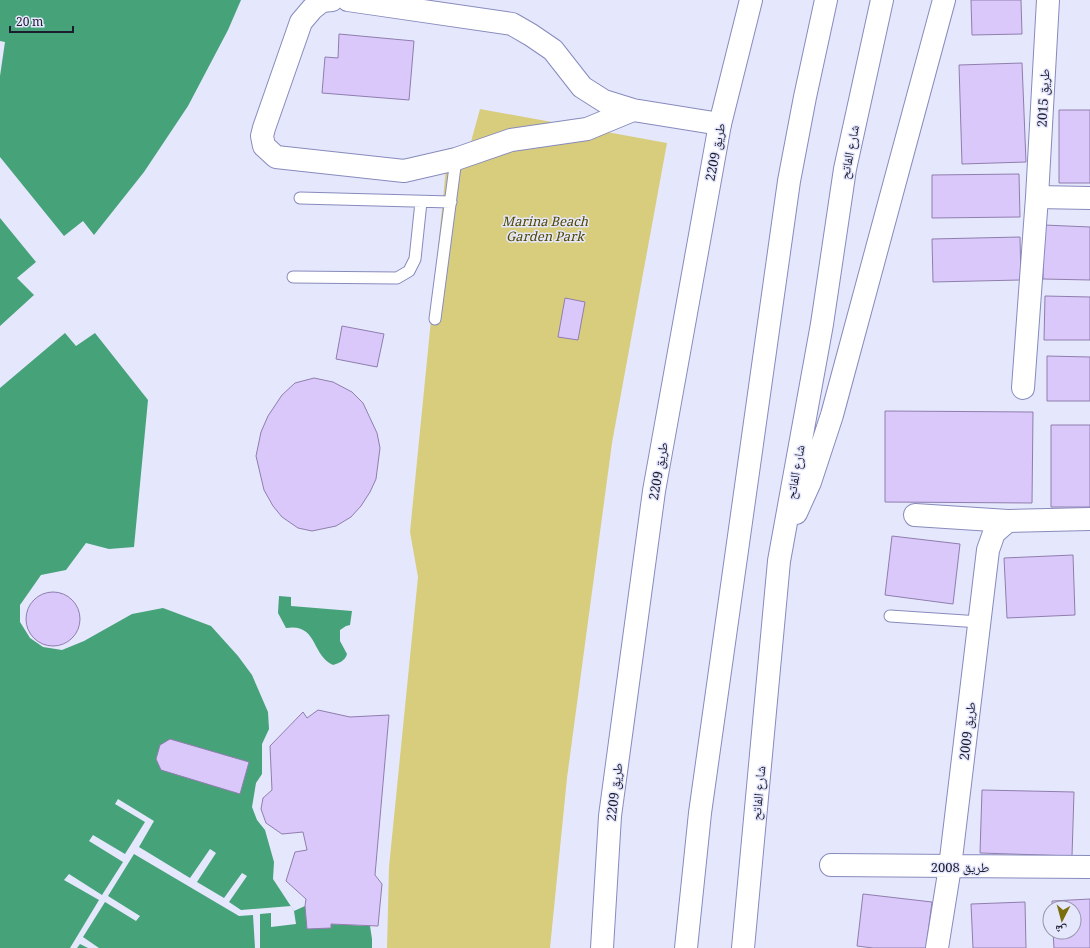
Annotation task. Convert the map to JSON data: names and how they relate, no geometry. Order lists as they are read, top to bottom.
{
  "streets": {
    "street": [
      "طريق 2015",
      "طريق 2209",
      "شارع الفاتح",
      "طريق 2009",
      "طريق 2008"
    ]
  },
  "crossings": [
    ["طريق 2009", "طريق 2008"]
  ],
  "parks": ["Marina Beach Garden Park"],
  "scale_bar": "20 m",
  "north": "bottom"
}
